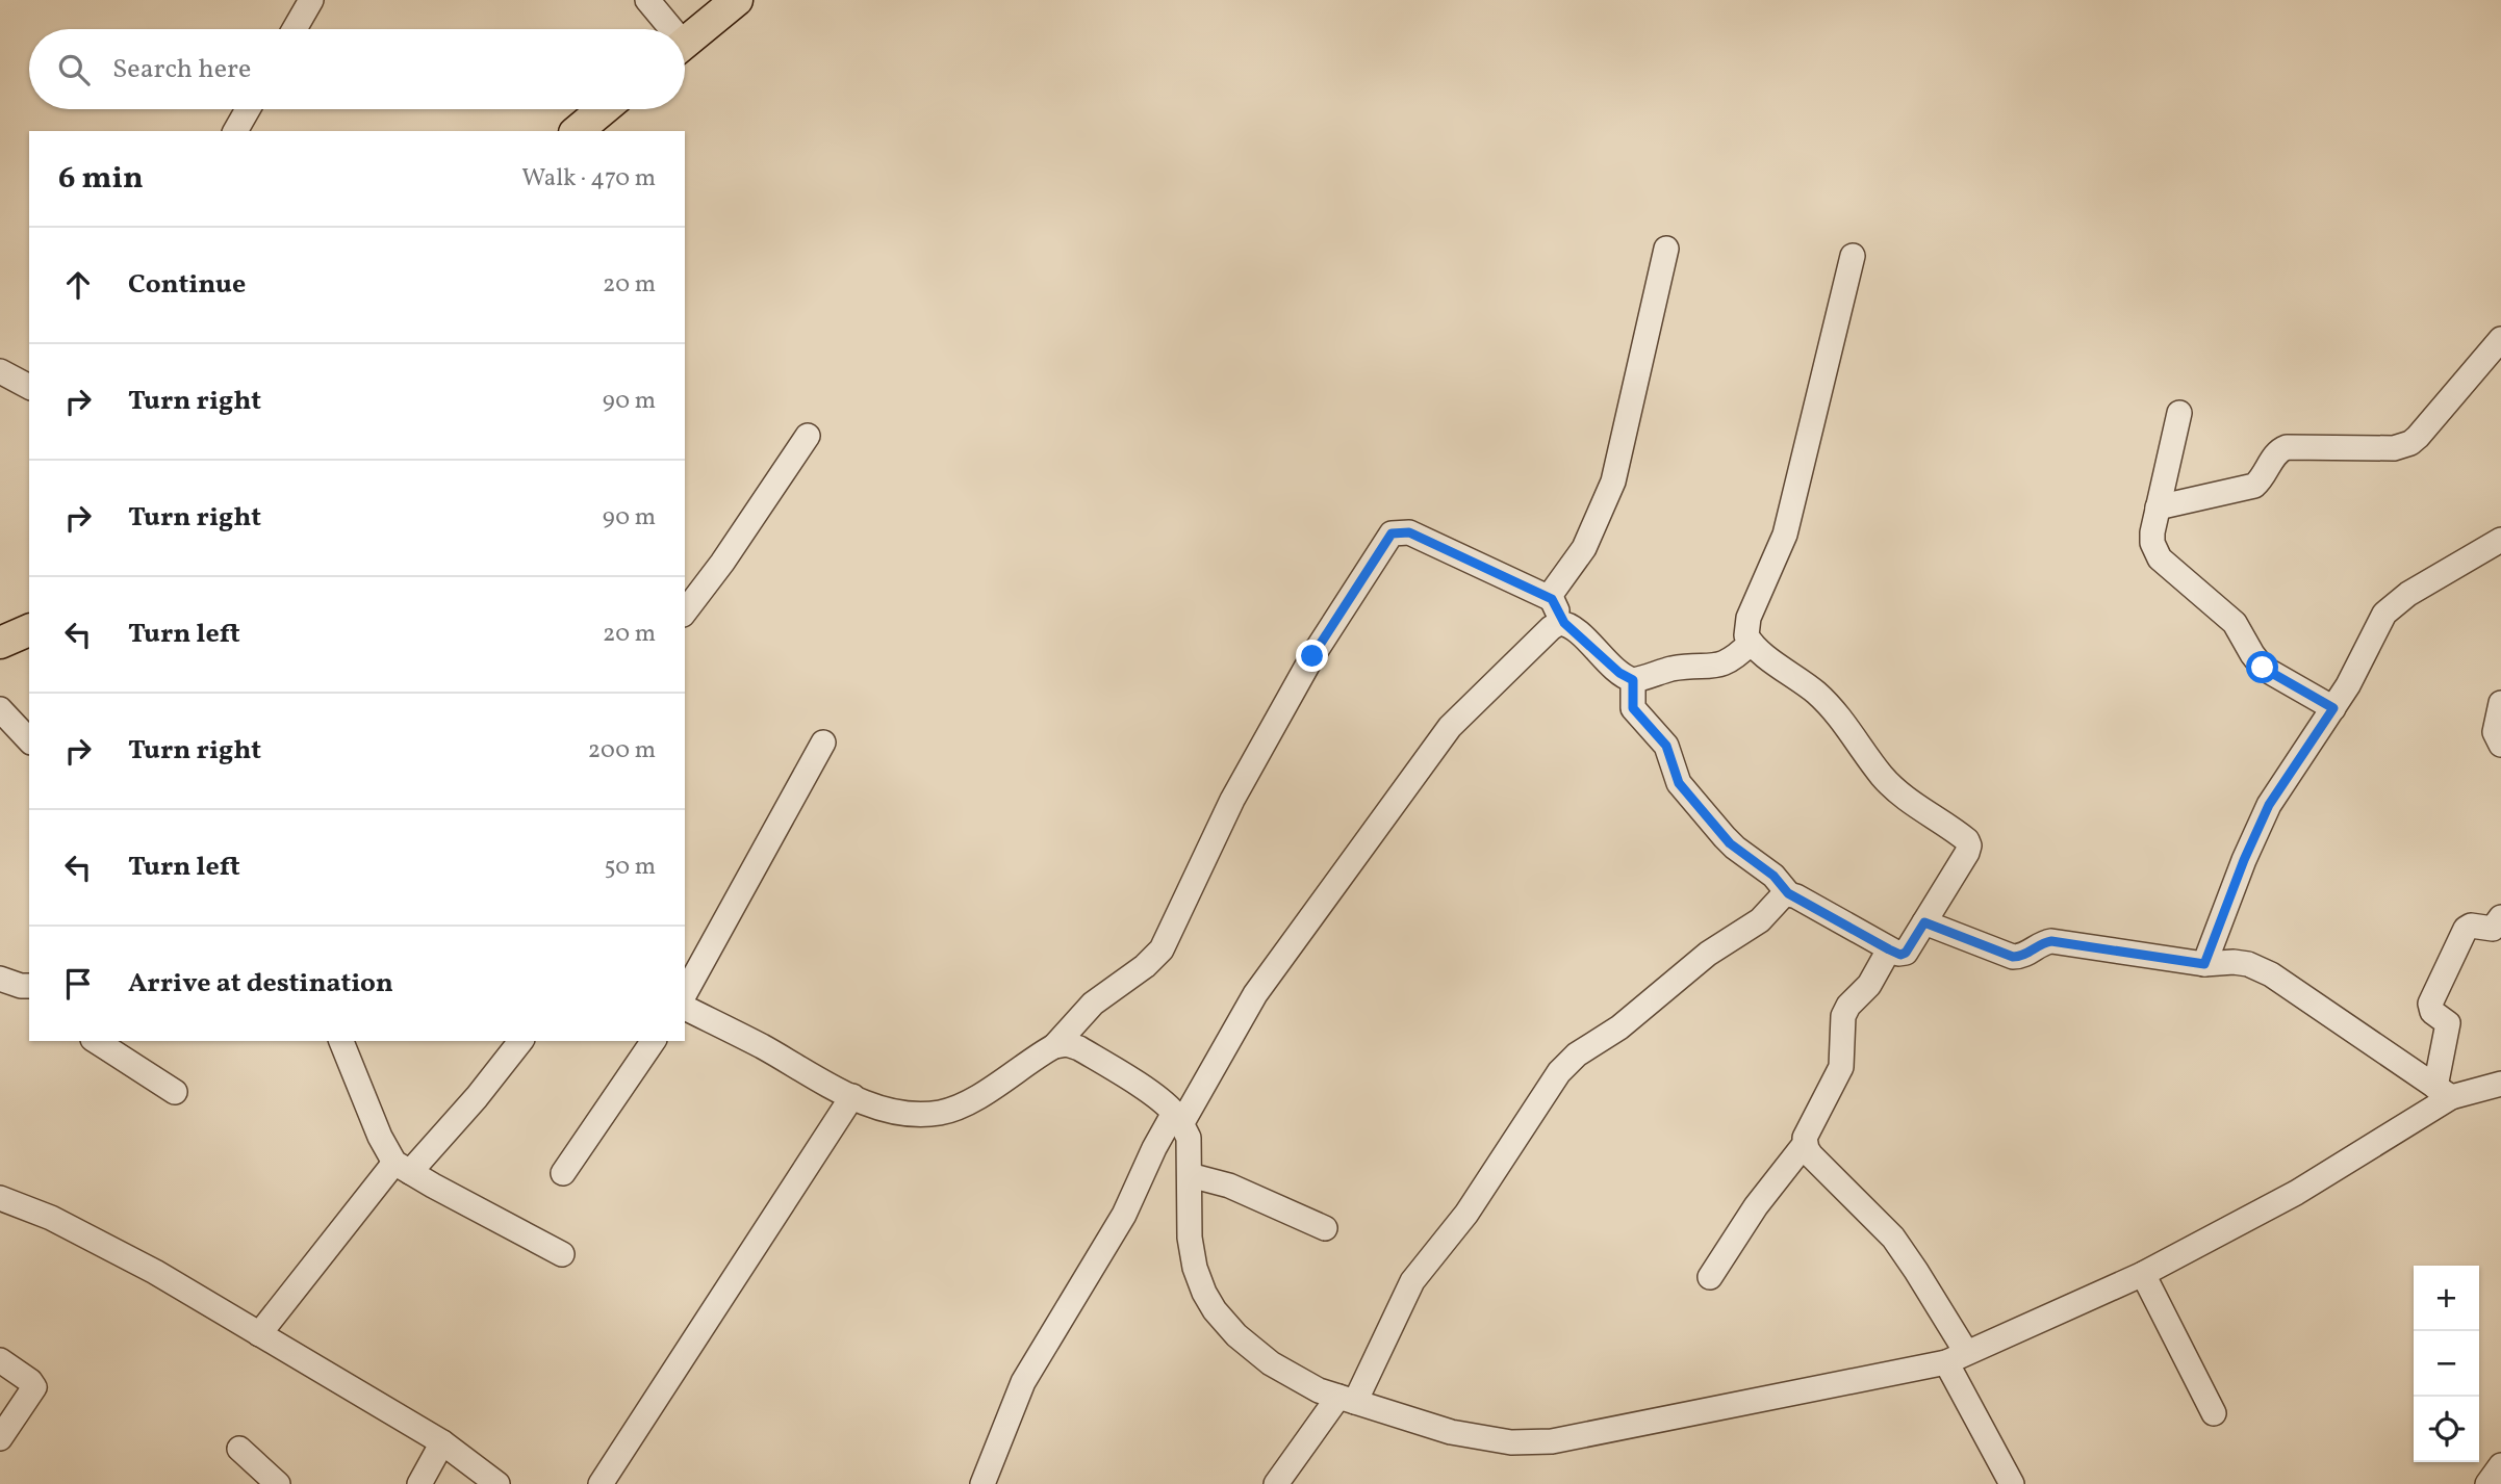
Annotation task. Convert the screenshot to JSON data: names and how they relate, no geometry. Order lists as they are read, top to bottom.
{
  "page": {
    "search": "Search here",
    "heading": ["6 min", "Walk · 470 m"],
    "list": [
      ["Continue", "20 m"],
      ["Turn right", "90 m"],
      ["Turn right", "90 m"],
      ["Turn left", "20 m"],
      ["Turn right", "200 m"],
      ["Turn left", "50 m"],
      "Arrive at destination"
    ],
    "map_buttons": ["+", "−"]
  }
}
